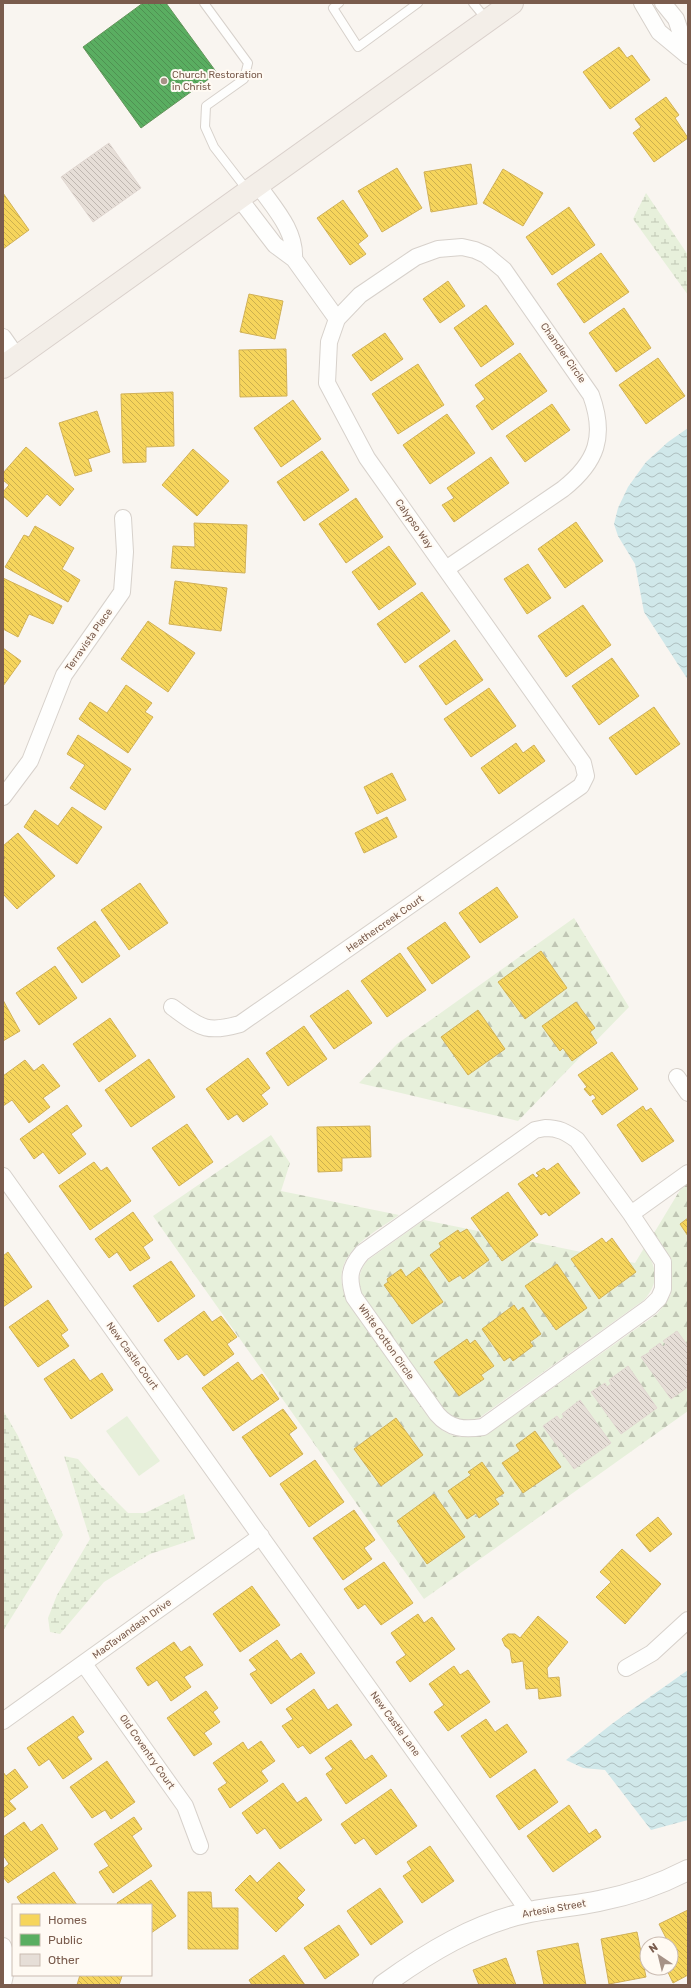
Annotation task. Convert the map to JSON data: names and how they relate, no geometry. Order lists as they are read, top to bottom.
{
  "streets": {
    "street": [
      "Chandler Circle",
      "Calypso Way",
      "Terravista Place",
      "Heathercreek Court",
      "White Cotton Circle",
      "New Castle Court",
      "MacTavandash Drive",
      "New Castle Lane",
      "Old Coventry Court",
      "Artesia Street"
    ]
  },
  "crossings": [
    ["Chandler Circle", "Calypso Way"],
    ["Calypso Way", "Heathercreek Court"],
    ["New Castle Court", "MacTavandash Drive"],
    ["New Castle Court", "New Castle Lane"],
    ["MacTavandash Drive", "New Castle Lane"],
    ["MacTavandash Drive", "Old Coventry Court"],
    ["New Castle Lane", "Artesia Street"]
  ],
  "places": ["Church Restoration in Christ"],
  "legend": ["Homes", "Public", "Other"],
  "north": "top left"
}
